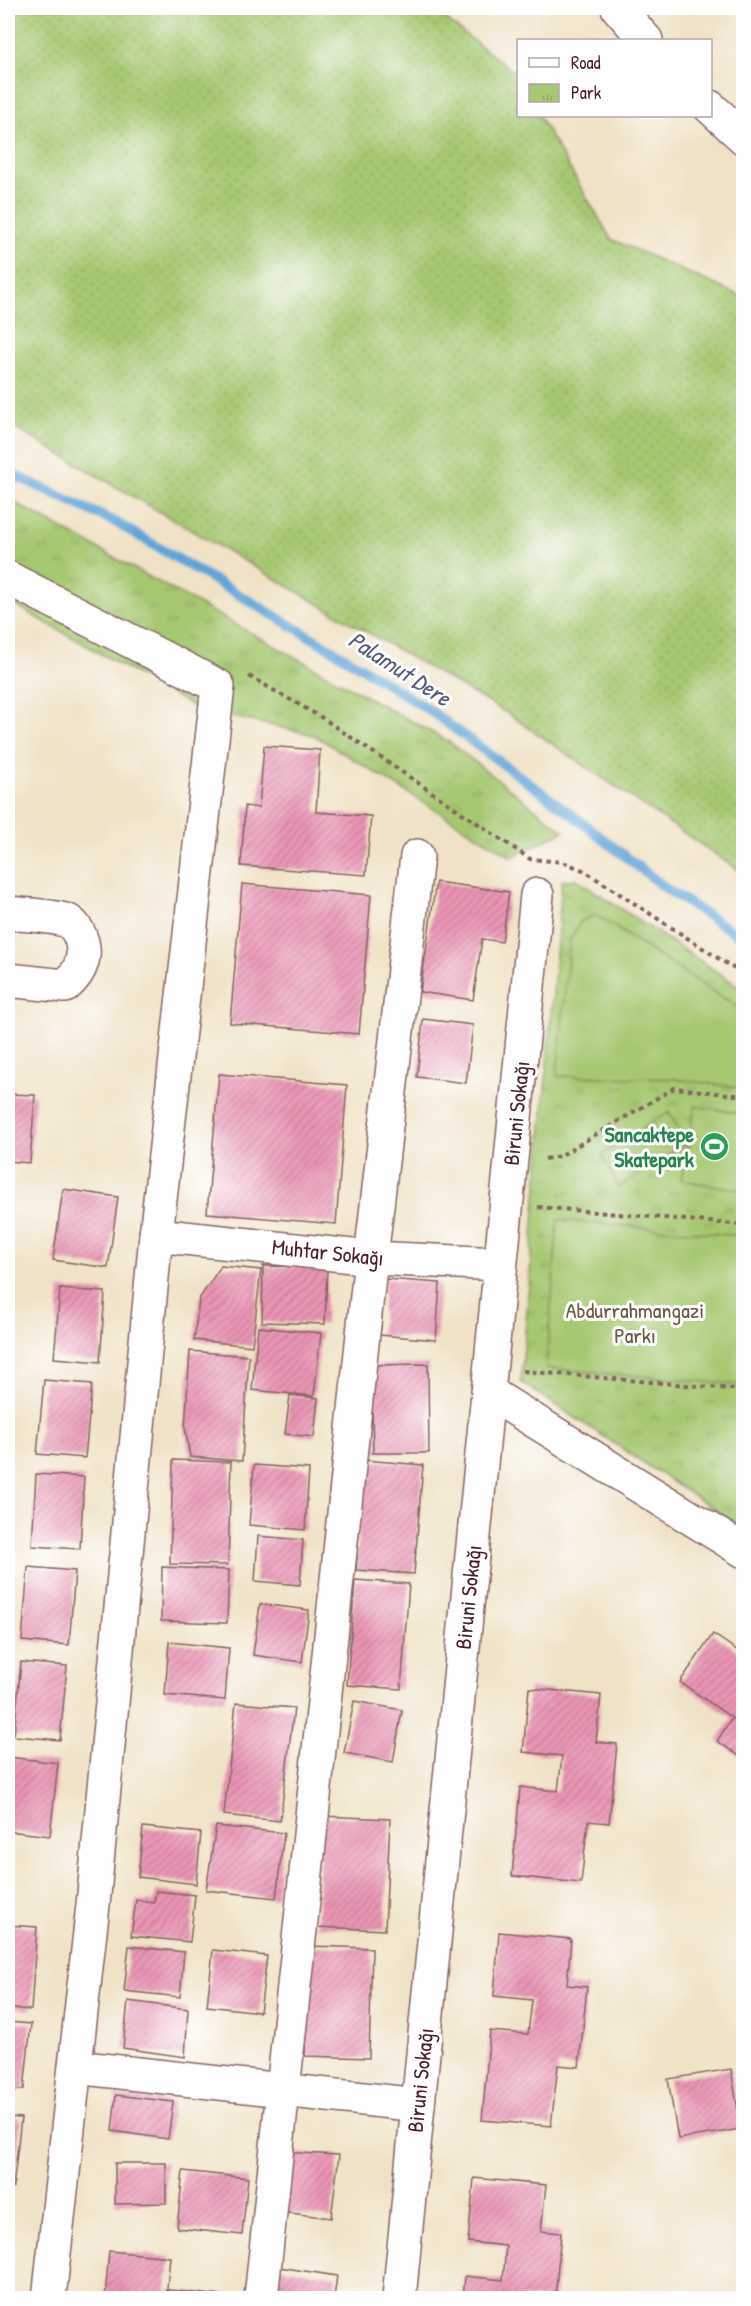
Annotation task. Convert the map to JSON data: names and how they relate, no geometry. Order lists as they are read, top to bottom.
{
  "streets": {
    "street": ["Biruni Sokağı", "Muhtar Sokağı"]
  },
  "crossings": [
    ["Biruni Sokağı", "Muhtar Sokağı"]
  ],
  "water": ["Palamut Dere"],
  "parks": ["Abdurrahmangazi Parkı"],
  "places": {
    "sports": ["Sancaktepe Skatepark"]
  },
  "legend": ["Road", "Park"]
}
